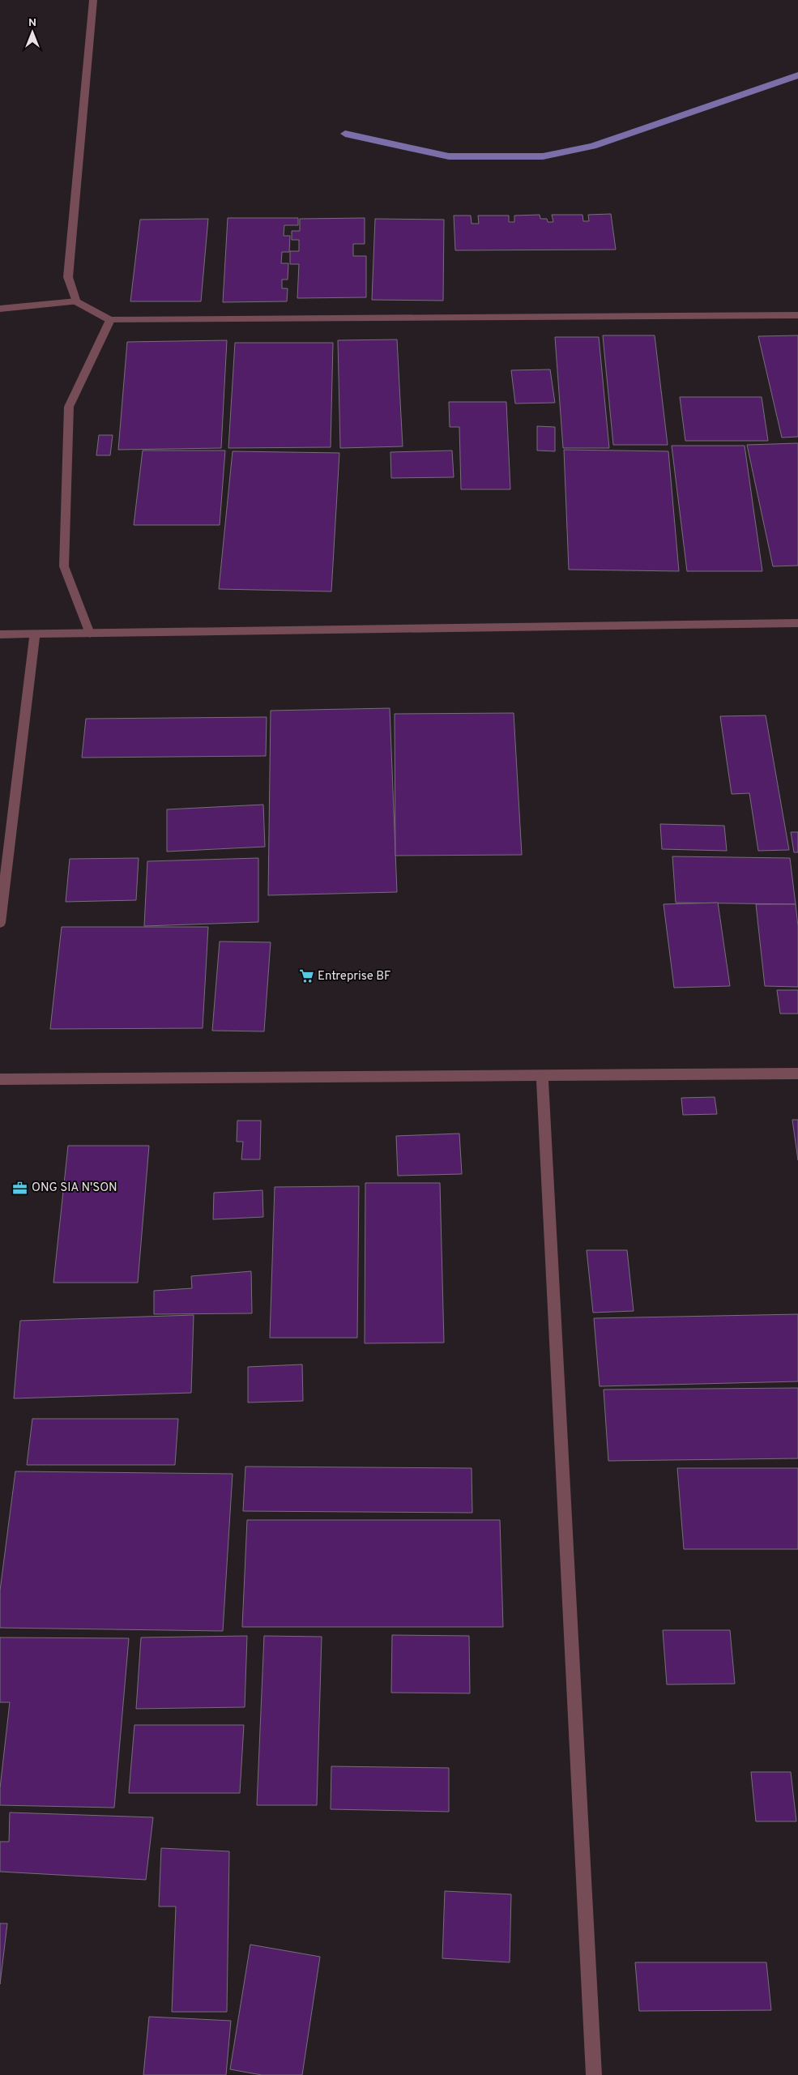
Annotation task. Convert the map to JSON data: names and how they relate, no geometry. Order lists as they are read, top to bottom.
{
  "places": {
    "supermarket": ["Entreprise BF"],
    "office": ["ONG SIA N'SON"]
  },
  "north": "top"
}
